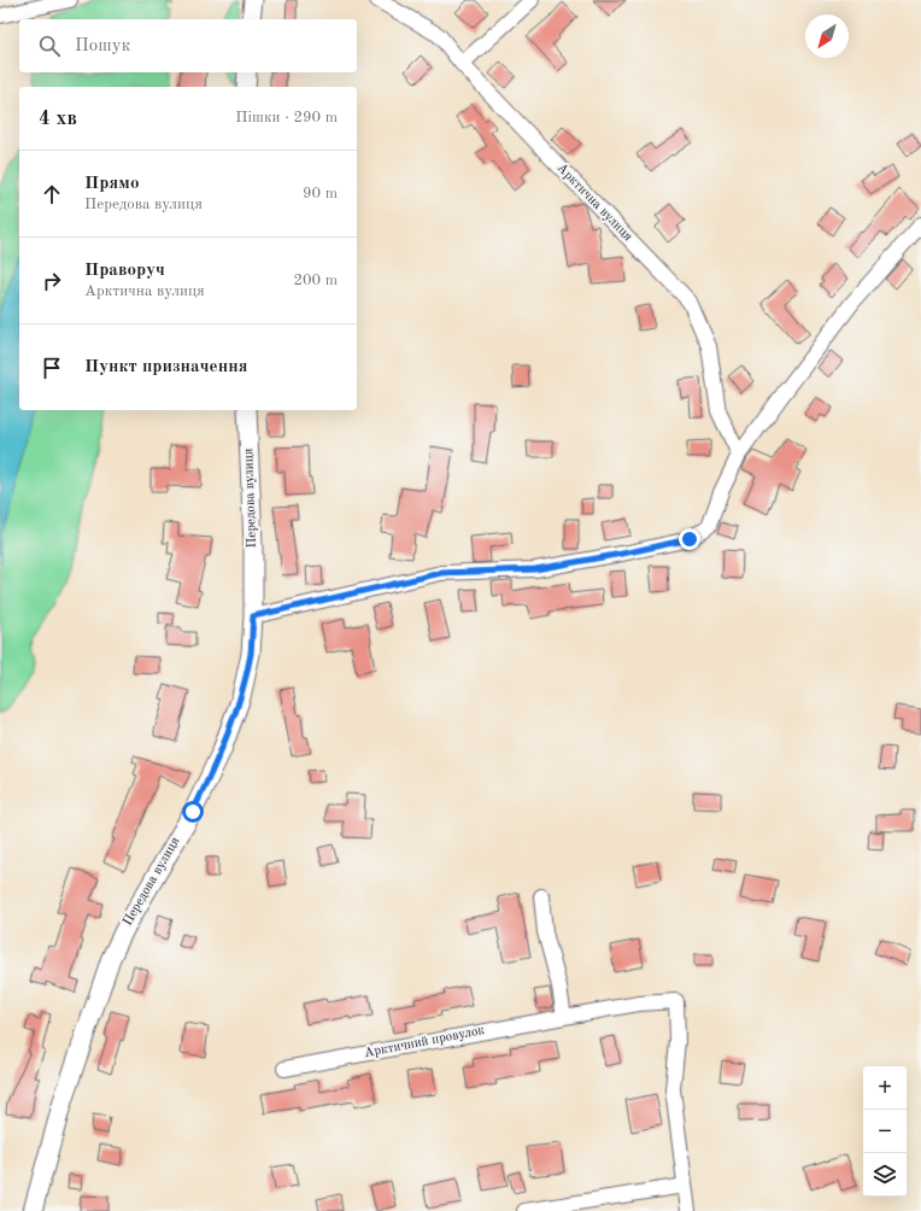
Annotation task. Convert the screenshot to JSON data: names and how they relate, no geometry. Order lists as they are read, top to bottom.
{
  "streets": {
    "street": ["Арктична вулиця", "Передова вулиця", "Арктичний провулок"]
  },
  "north": "bottom left",
  "page": {
    "search": "Пошук",
    "heading": ["4 хв", "Пішки · 290 m"],
    "list": [
      ["Прямо", "Передова вулиця", "90 m"],
      ["Праворуч", "Арктична вулиця", "200 m"],
      "Пункт призначення"
    ],
    "map_buttons": ["+", "−"]
  }
}
